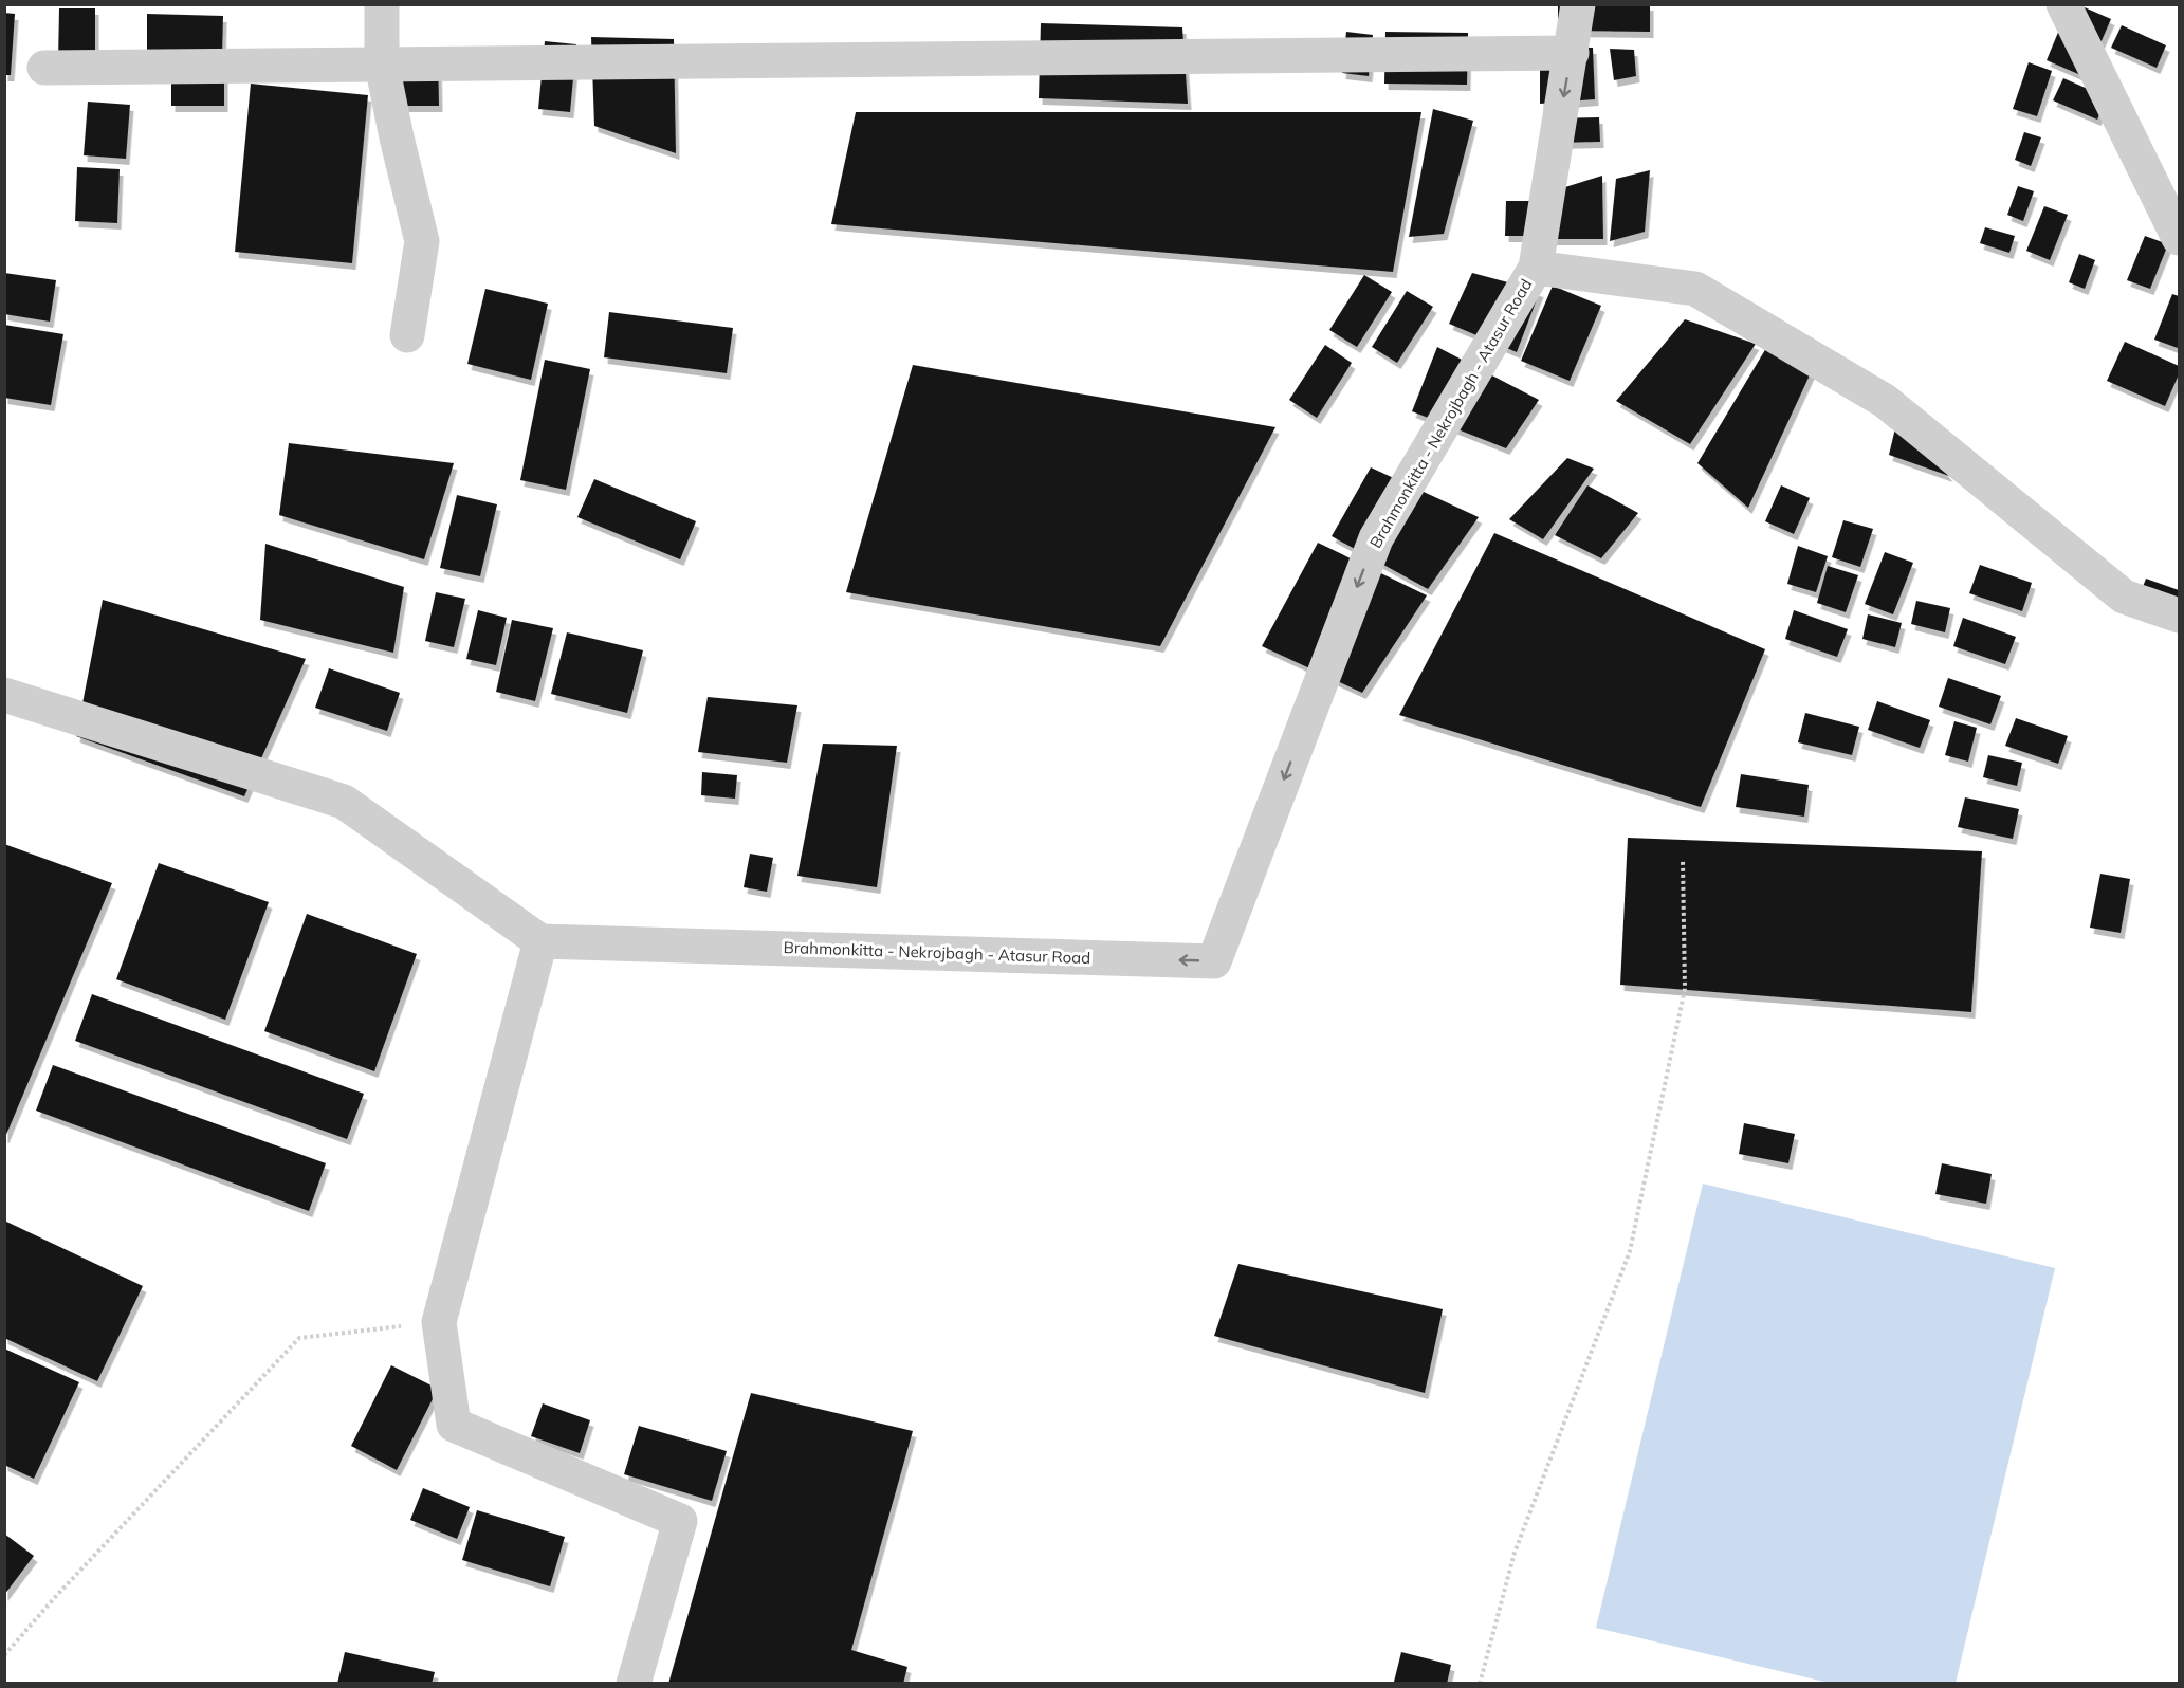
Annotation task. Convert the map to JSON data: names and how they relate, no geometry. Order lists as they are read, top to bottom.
{
  "streets": {
    "street": ["Brahmonkitta - Nekrojbagh - Atasur Road"]
  },
  "one_way": ["Brahmonkitta - Nekrojbagh - Atasur Road"]
}
